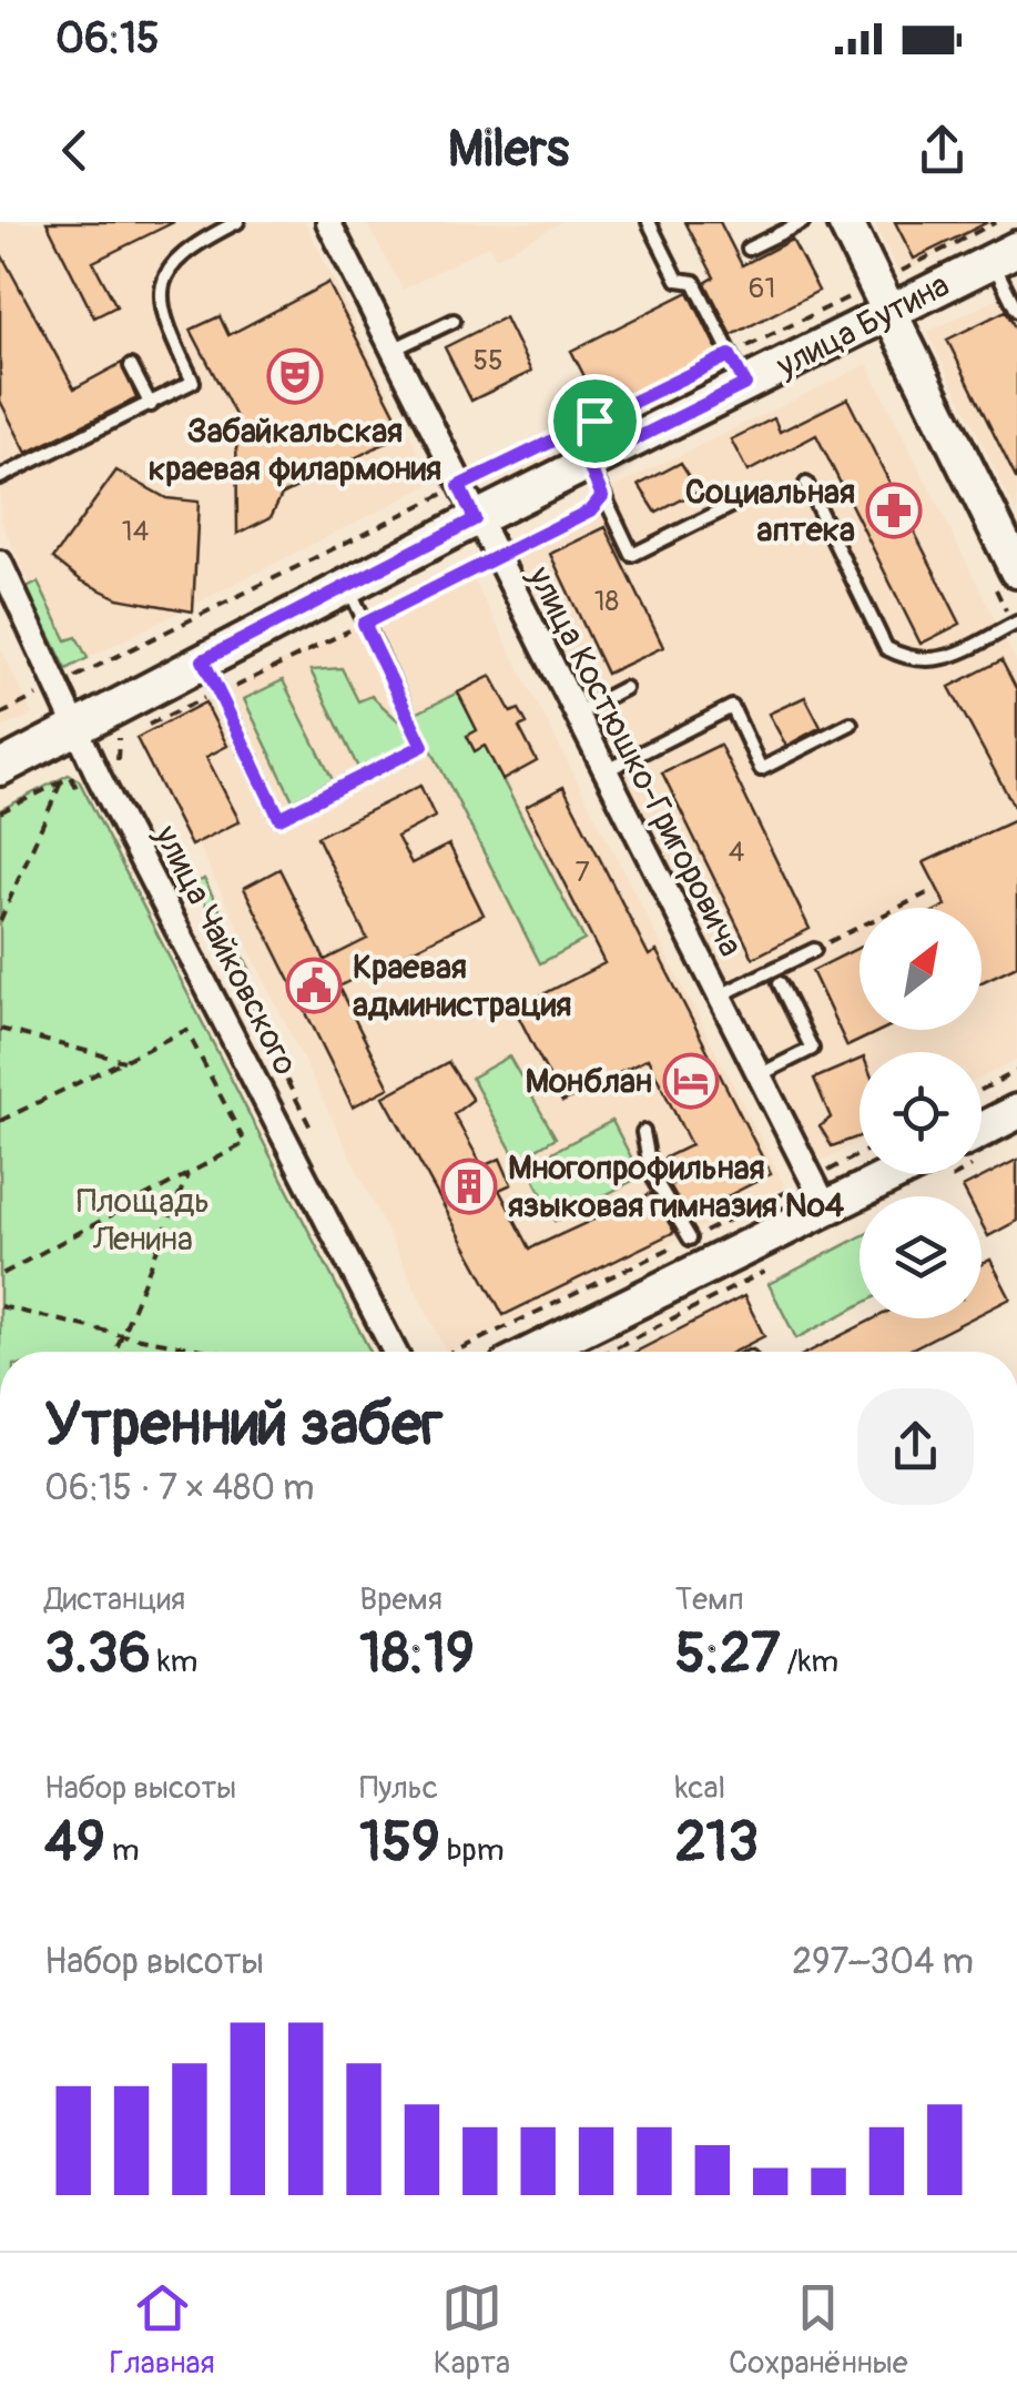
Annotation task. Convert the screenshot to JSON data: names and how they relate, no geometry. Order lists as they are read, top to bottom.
{
  "streets": {
    "main road": ["улица Бутина"],
    "street": ["улица Костюшко-Григоровича", "улица Чайковского"]
  },
  "crossings": [
    ["улица Бутина", "улица Костюшко-Григоровича"],
    ["улица Бутина", "улица Чайковского"]
  ],
  "parks": ["Площадь Ленина"],
  "places": {
    "theatre": ["Забайкальская краевая филармония"],
    "pharmacy": ["Социальная аптека"],
    "public building": ["Краевая администрация"],
    "hotel": ["Монблан"],
    "building": ["Многопрофильная языковая гимназия №4"]
  },
  "house_numbers": [
    "61",
    "55",
    "14",
    "18",
    "4",
    "7"
  ],
  "north": "top right",
  "page": {
    "status": "06:15",
    "header": "Milers",
    "heading": ["Утренний забег", "06:15 · 7 × 480 m"],
    "stats": [
      ["Дистанция", "3.36 km"],
      ["Время", "18:19"],
      ["Темп", "5:27 /km"],
      ["Набор высоты", "49 m"],
      ["Пульс", "159 bpm"],
      ["kcal", "213"]
    ],
    "chart": ["Набор высоты", "297–304 m"],
    "tabs": ["Главная", "Карта", "Сохранённые"]
  }
}
